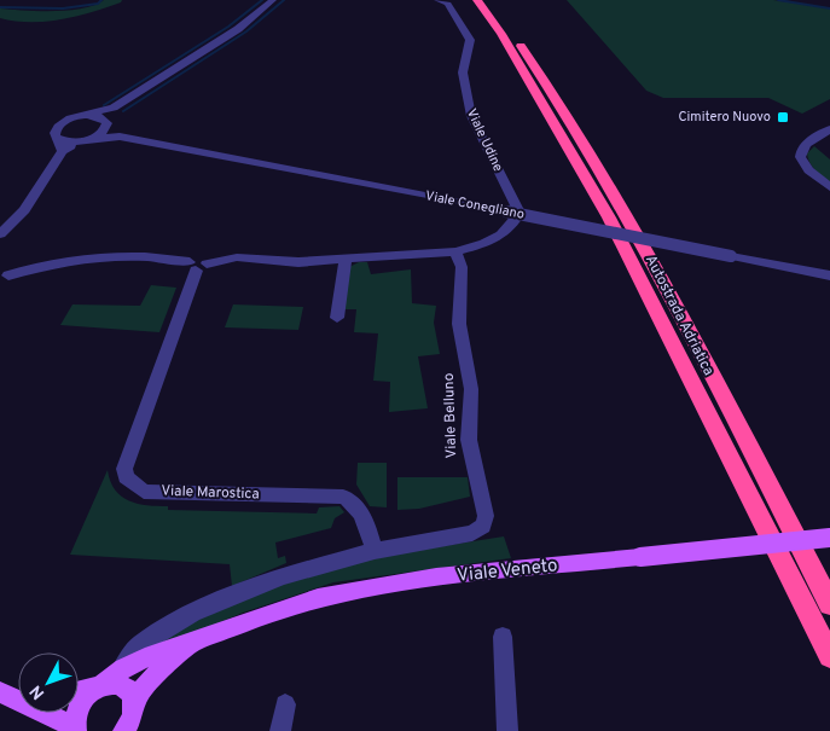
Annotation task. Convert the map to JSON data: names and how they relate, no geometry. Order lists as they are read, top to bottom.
{
  "streets": {
    "highway": ["Autostrada Adriatica"],
    "main road": ["Viale Veneto"],
    "street": [
      "Viale Udine",
      "Viale Conegliano",
      "Viale Belluno",
      "Viale Marostica"
    ]
  },
  "crossings": [
    ["Viale Udine", "Viale Belluno"],
    ["Viale Belluno", "Viale Marostica"],
    ["Viale Belluno", "Viale Veneto"]
  ],
  "places": {
    "transit": ["Cimitero Nuovo"]
  },
  "north": "bottom left"
}
